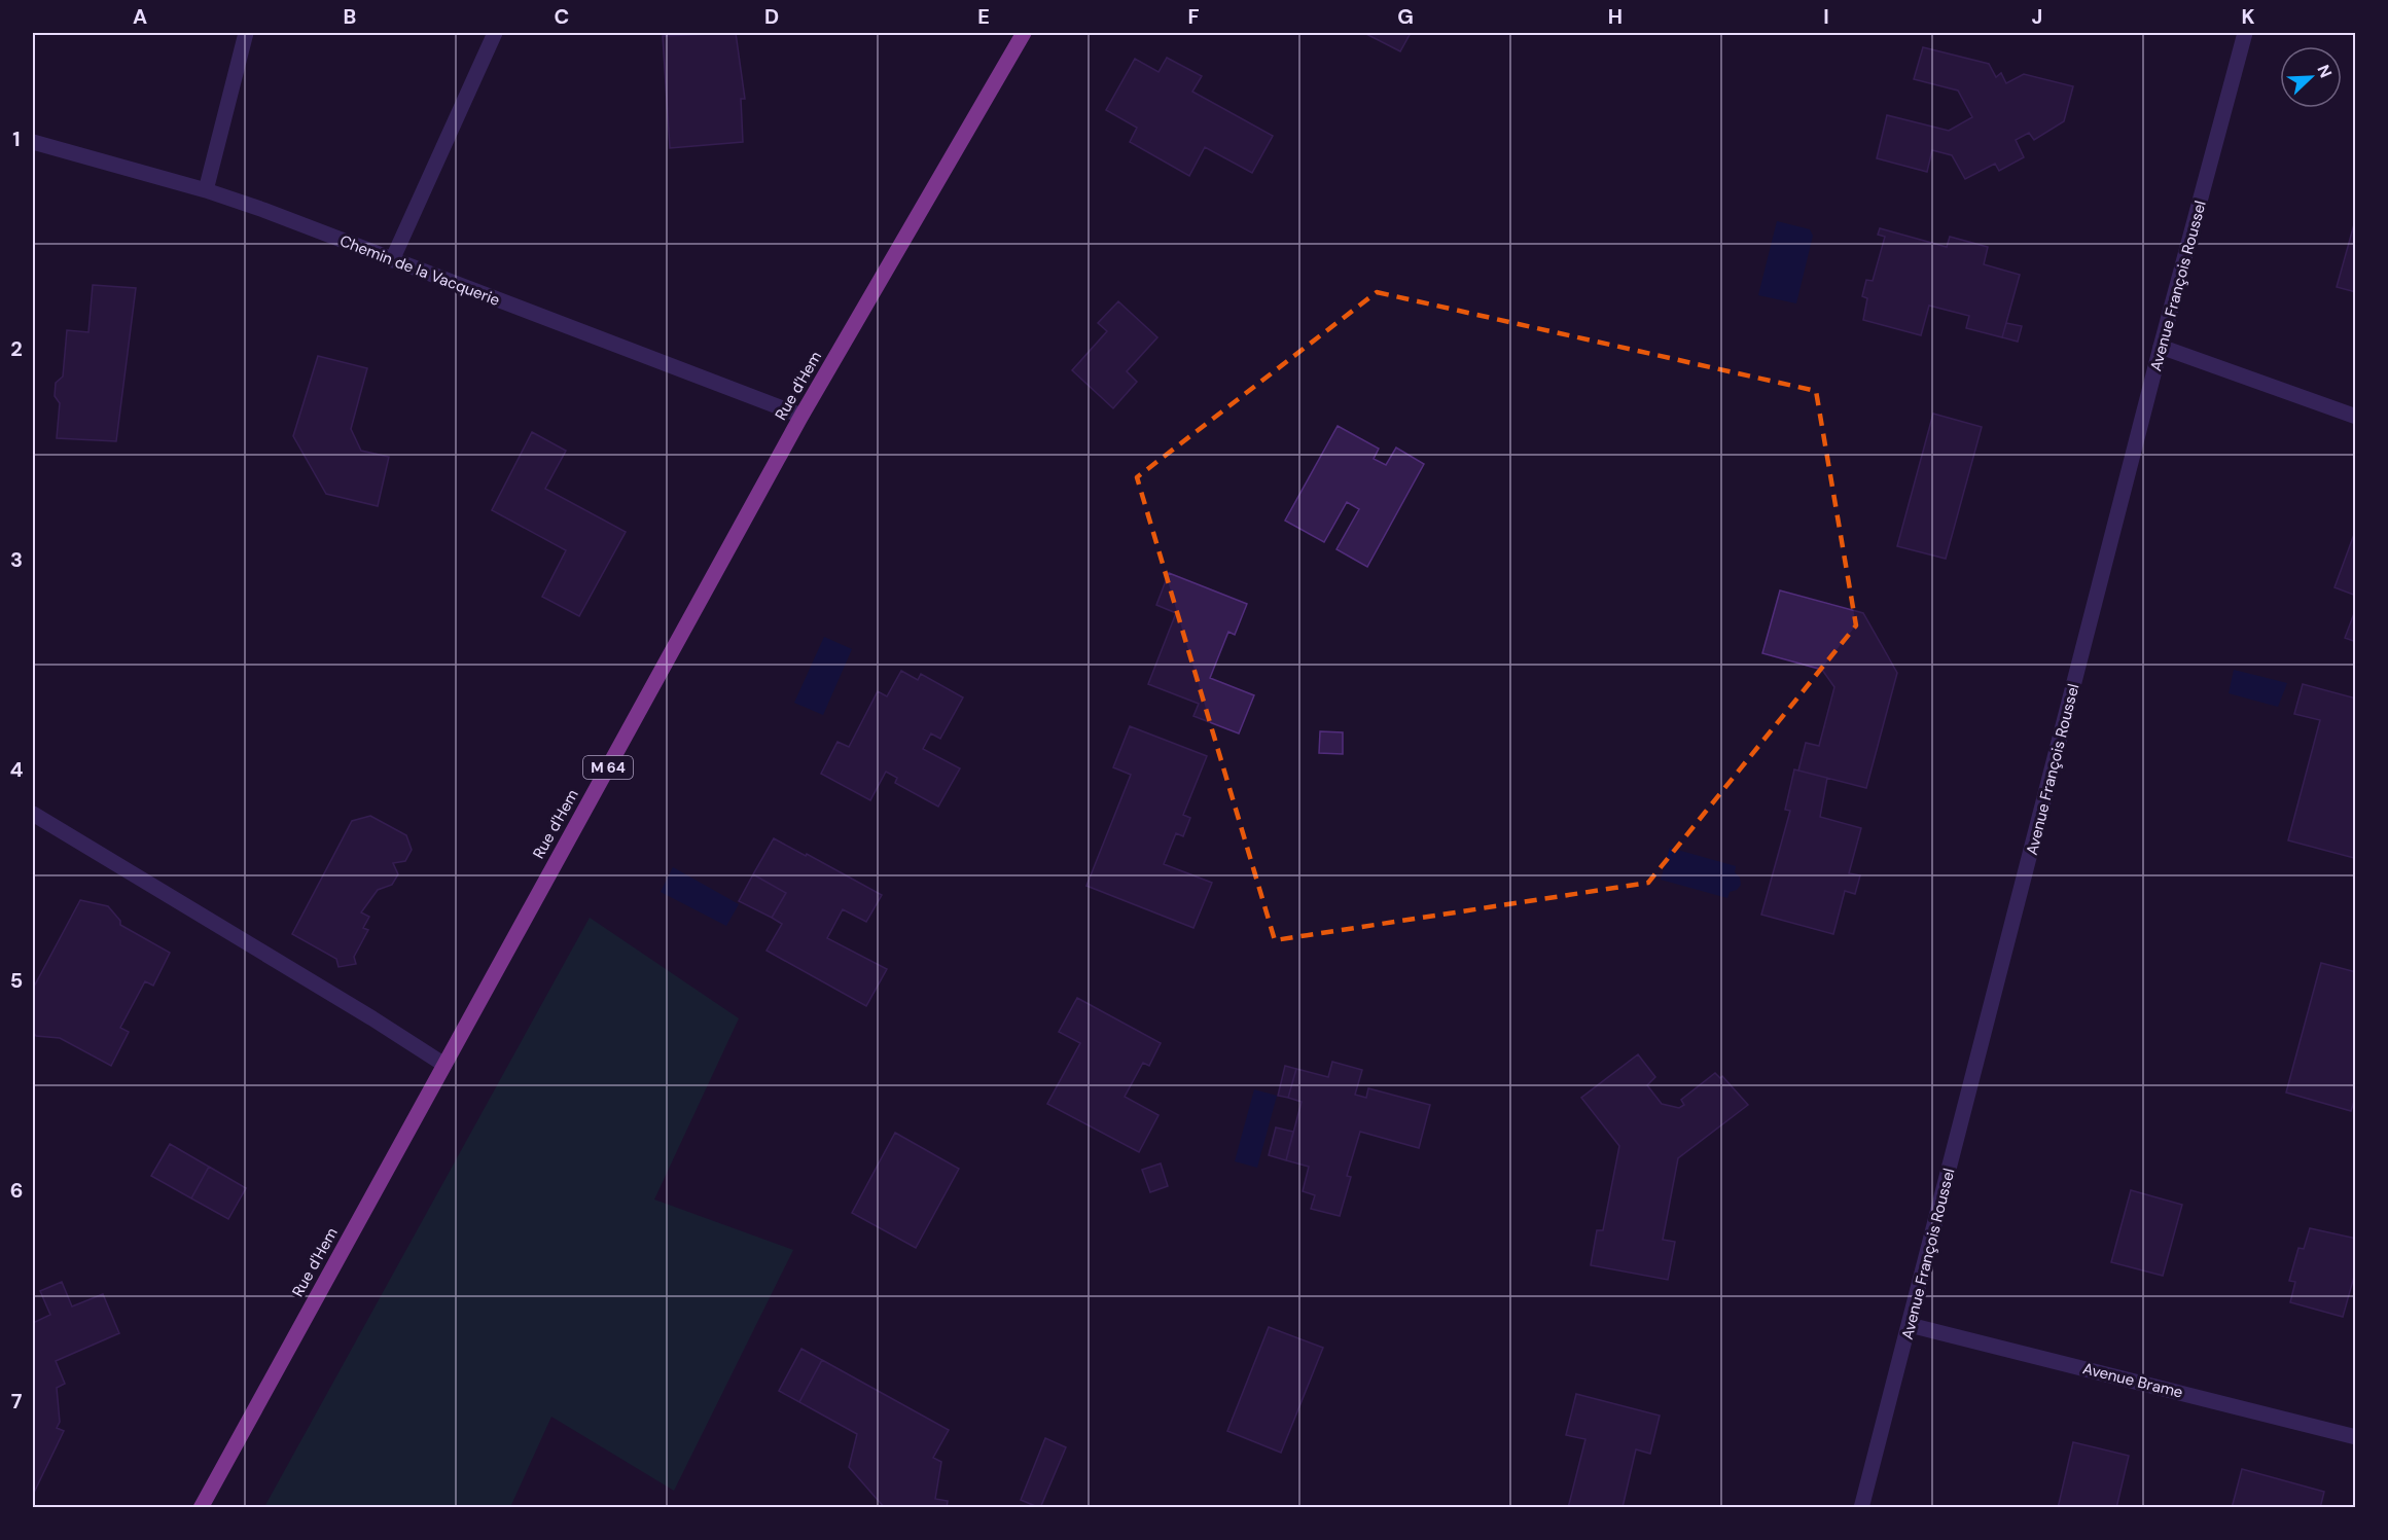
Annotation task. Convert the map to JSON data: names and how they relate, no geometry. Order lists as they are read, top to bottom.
{
  "streets": {
    "main road": ["Rue d'Hem", "M 64"],
    "street": ["Chemin de la Vacquerie", "Avenue François Roussel", "Avenue Brame"]
  },
  "crossings": [
    ["Chemin de la Vacquerie", "Rue d'Hem"],
    ["Avenue François Roussel", "Avenue Brame"]
  ],
  "north": "top right",
  "grid": {
    "columns": [
      "A",
      "B",
      "C",
      "D",
      "E",
      "F",
      "G",
      "H",
      "I",
      "J",
      "K"
    ],
    "rows": [
      "1",
      "2",
      "3",
      "4",
      "5",
      "6",
      "7"
    ]
  }
}
